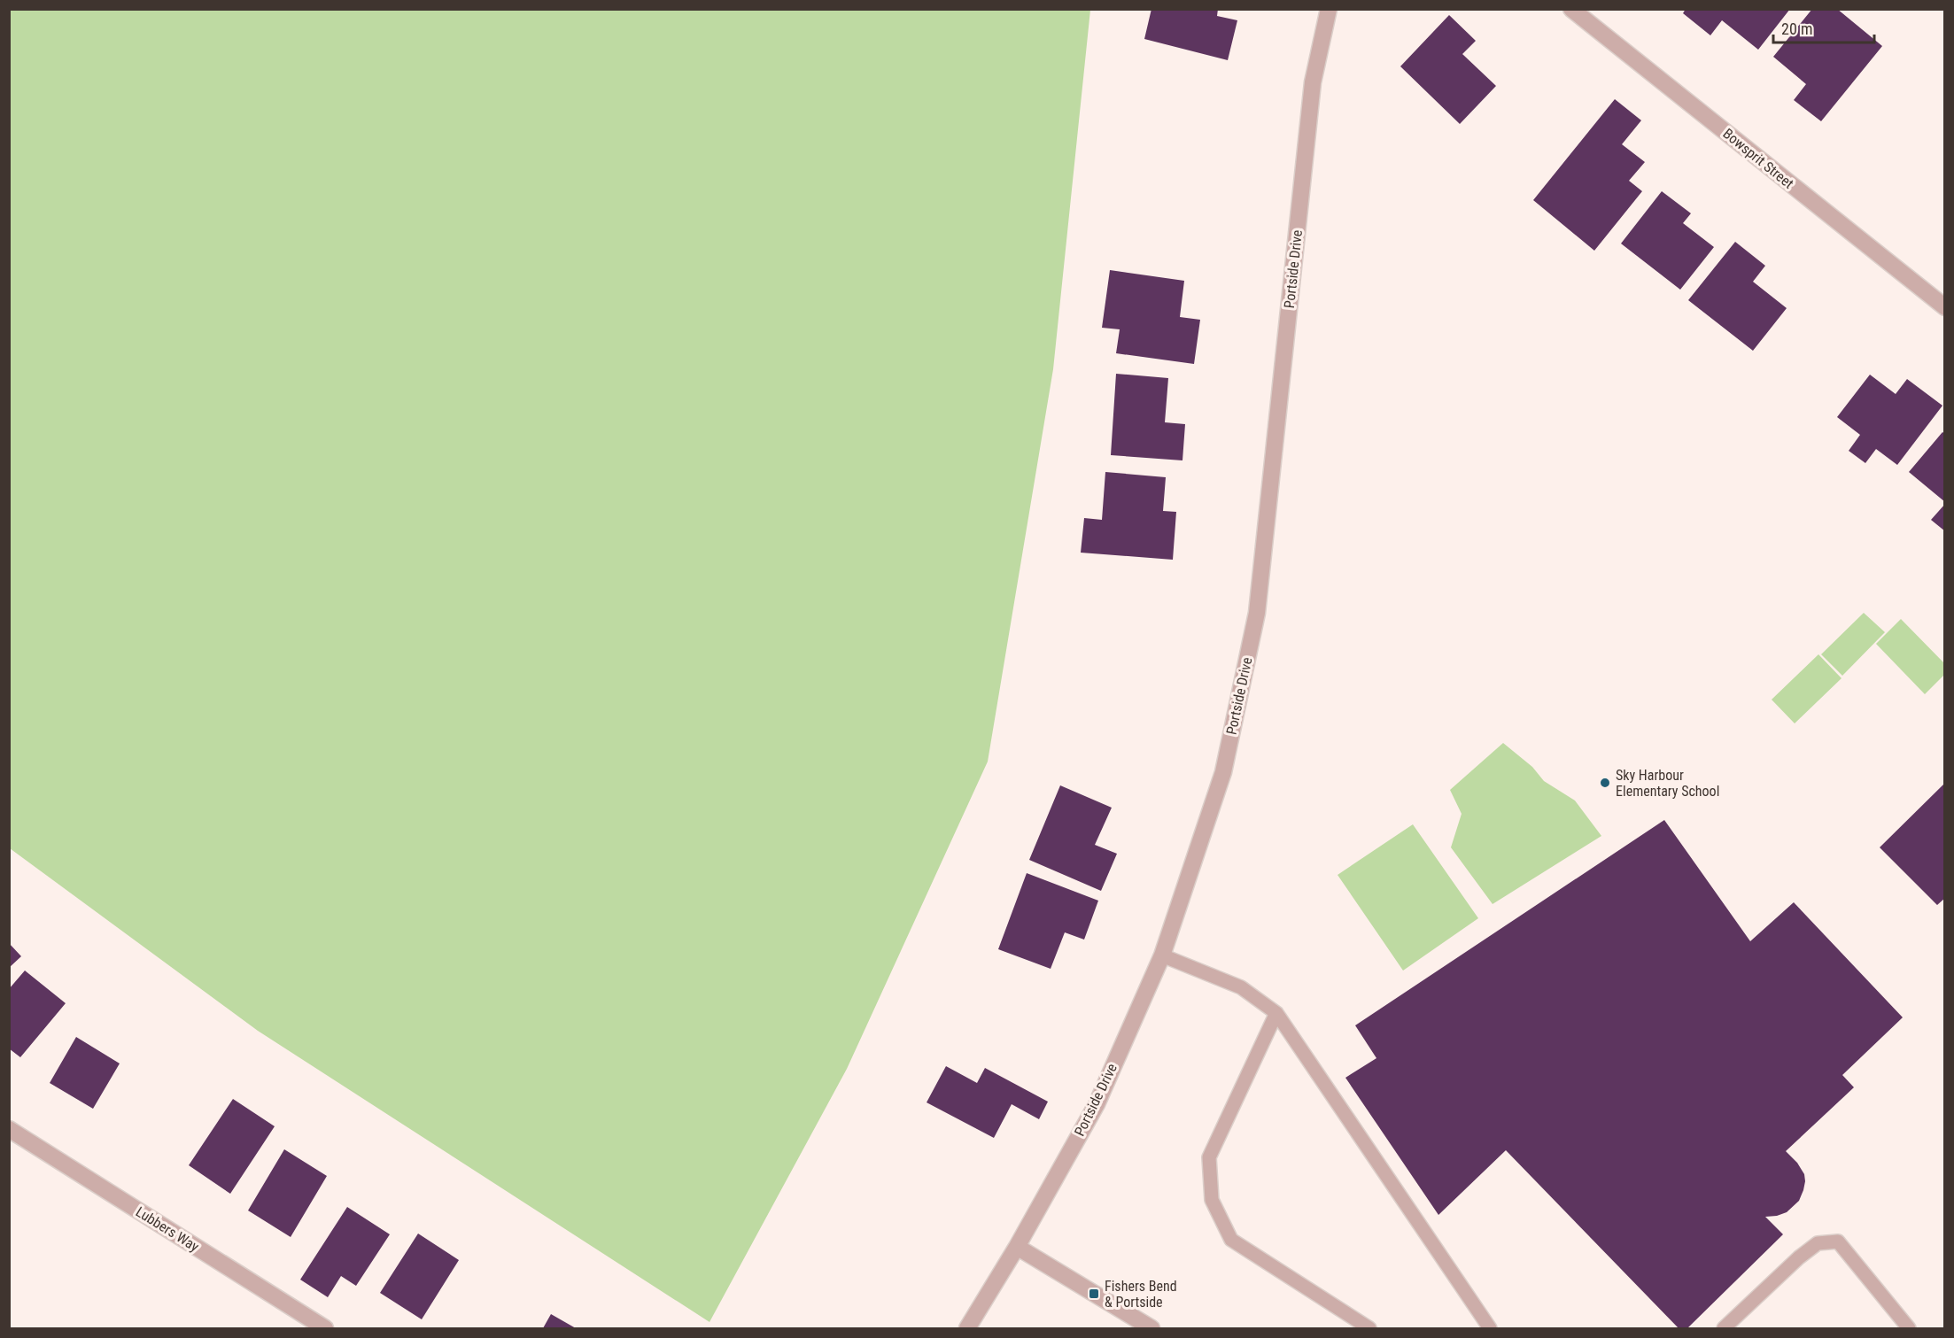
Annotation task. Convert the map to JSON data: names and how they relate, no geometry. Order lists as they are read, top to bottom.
{
  "streets": {
    "street": ["Bowsprit Street", "Portside Drive", "Lubbers Way"]
  },
  "places": {
    "other": ["Sky Harbour Elementary School"],
    "transit": ["Fishers Bend & Portside"]
  },
  "scale_bar": "20 m"
}
